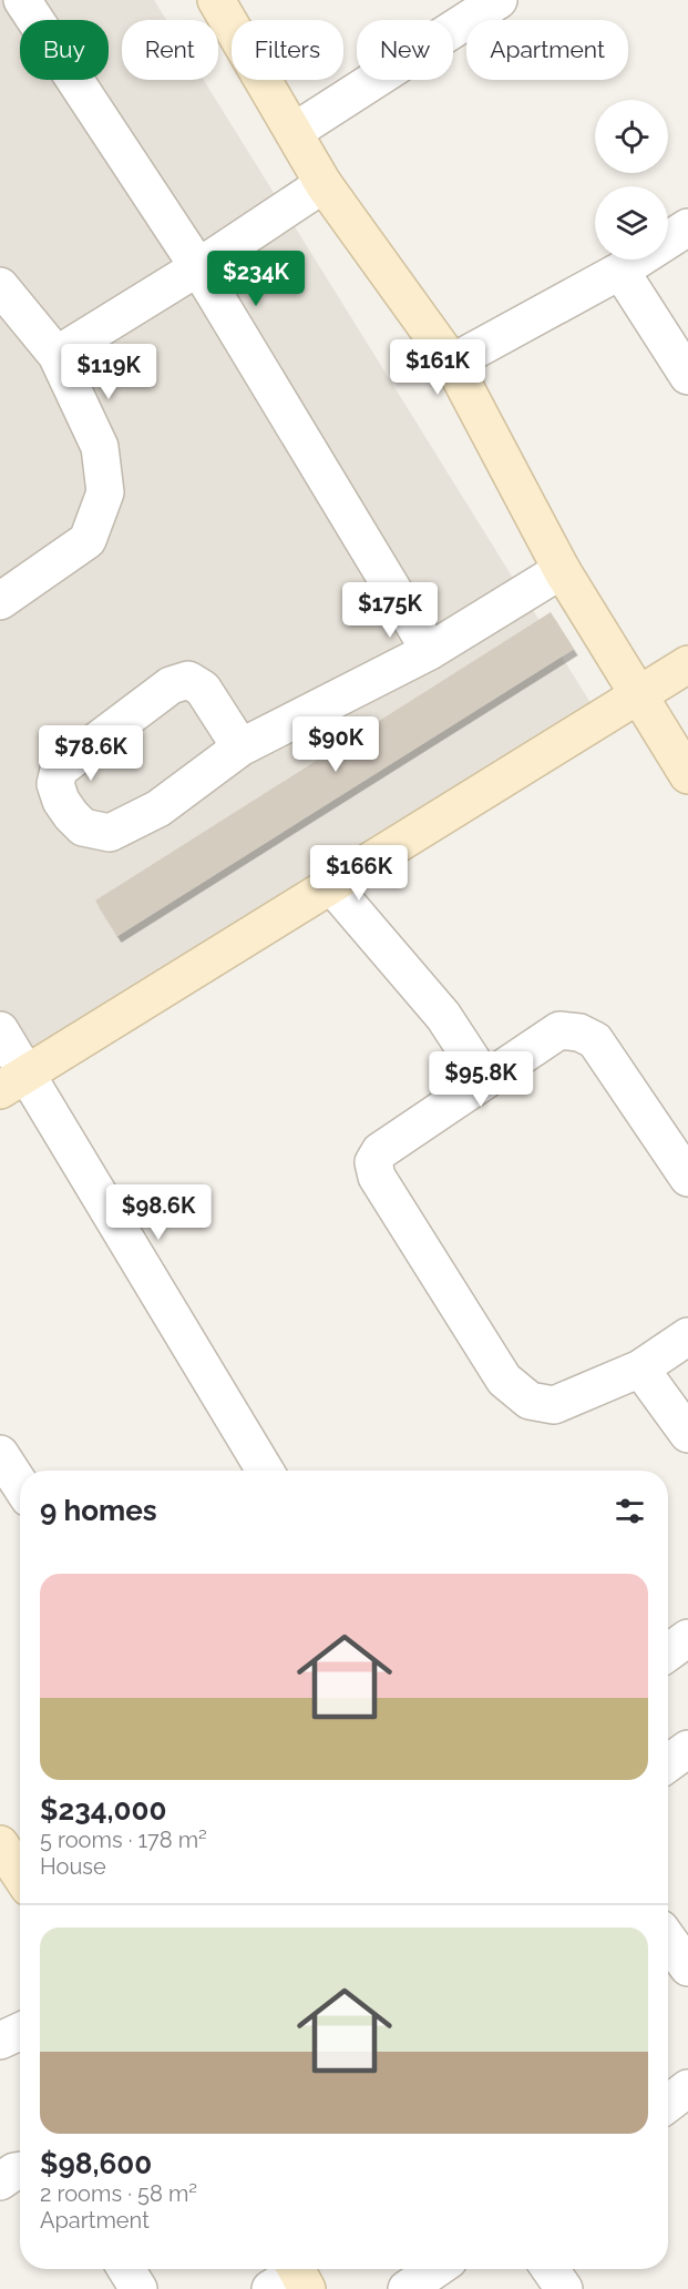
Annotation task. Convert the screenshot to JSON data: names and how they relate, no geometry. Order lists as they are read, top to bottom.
{
  "page": {
    "chip": [
      "Buy",
      "Rent",
      "Filters",
      "New",
      "Apartment"
    ],
    "price": [
      "$234K",
      "$161K",
      "$119K",
      "$175K",
      "$90K",
      "$78.6K",
      "$166K",
      "$95.8K",
      "$98.6K"
    ],
    "heading": "9 homes",
    "list": [
      {
        "name": "$234,000",
        "note": "5 rooms · 178 m² · House"
      },
      {
        "name": "$98,600",
        "note": "2 rooms · 58 m² · Apartment"
      }
    ]
  }
}
